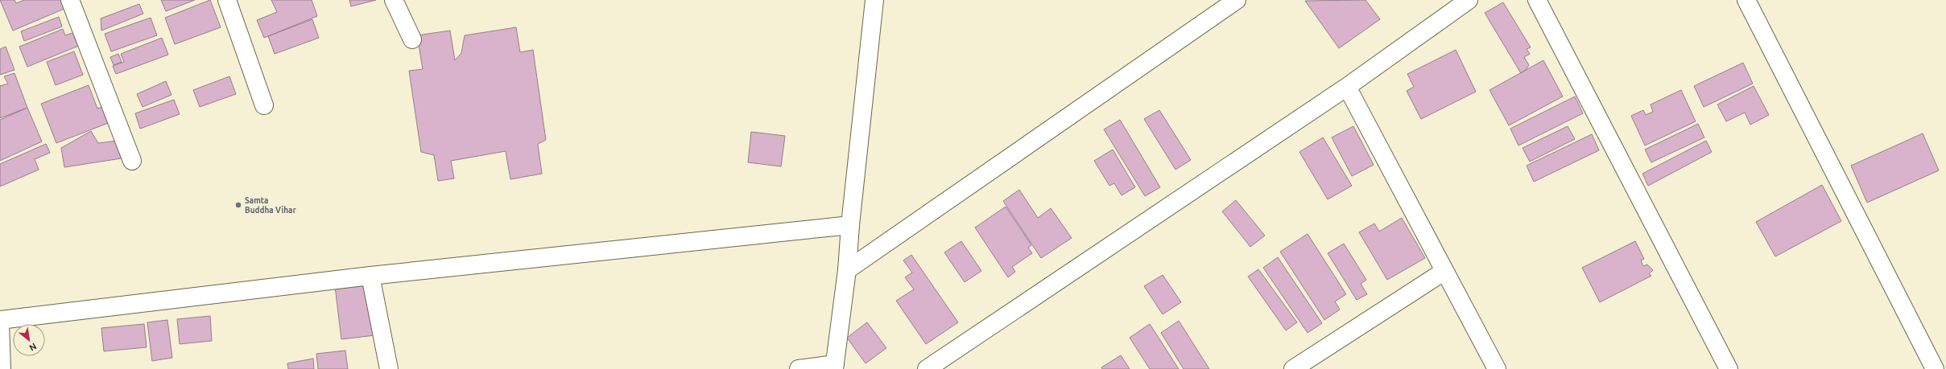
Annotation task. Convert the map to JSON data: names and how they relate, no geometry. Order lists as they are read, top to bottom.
{
  "places": ["Samta Buddha Vihar"],
  "north": "bottom right"
}
